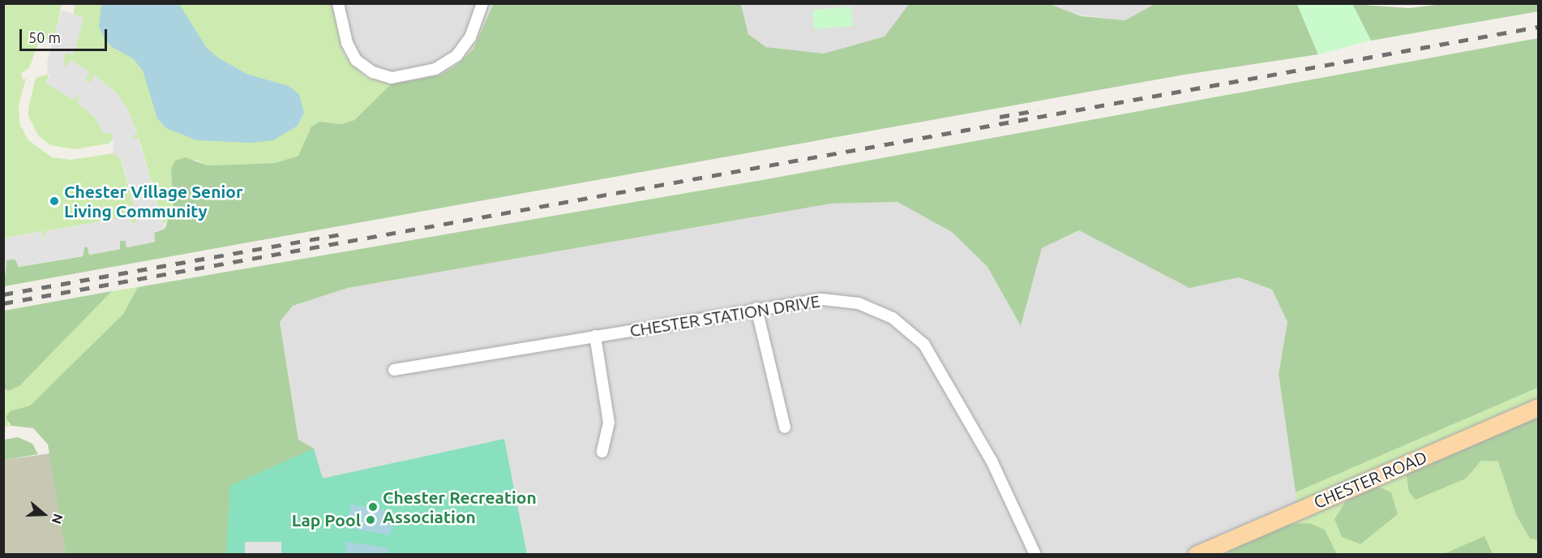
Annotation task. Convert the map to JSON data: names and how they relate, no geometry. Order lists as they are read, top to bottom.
{
  "streets": {
    "main road": ["CHESTER ROAD"],
    "street": ["CHESTER STATION DRIVE"]
  },
  "places": ["Chester Village Senior Living Community", "Chester Recreation Association", "Lap Pool"],
  "scale_bar": "50 m",
  "north": "right"
}
